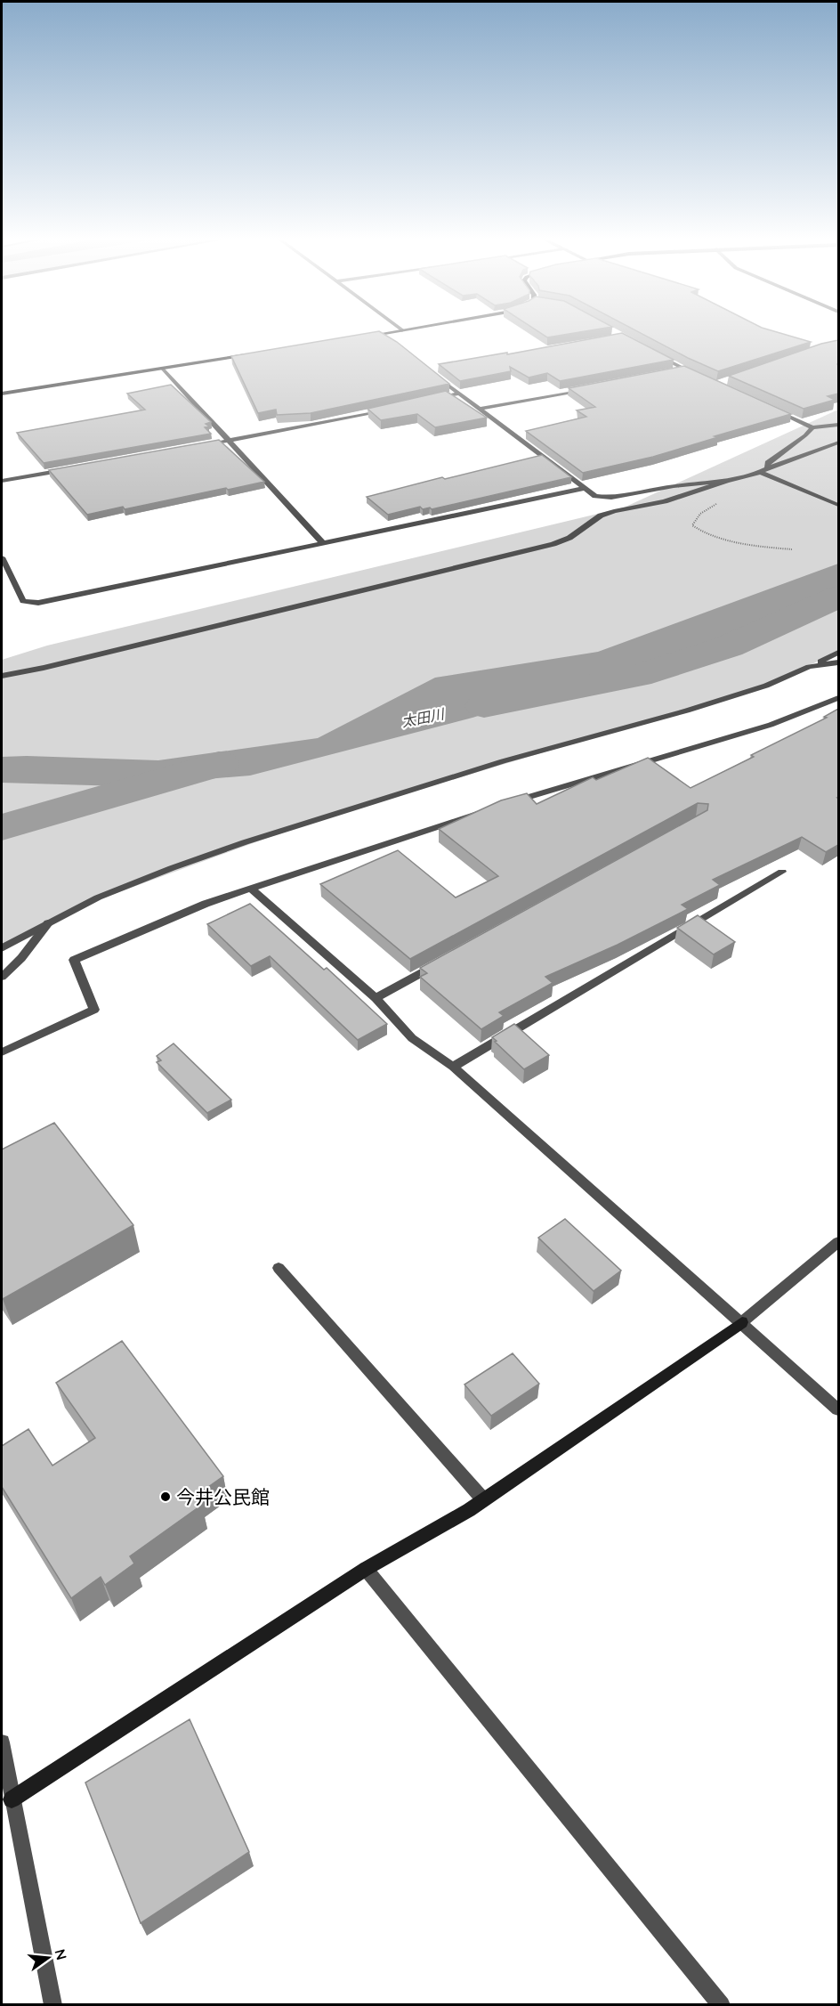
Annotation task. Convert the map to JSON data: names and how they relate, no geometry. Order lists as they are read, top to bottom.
{
  "water": ["太田川"],
  "places": ["今井公民館"],
  "north": "right"
}
